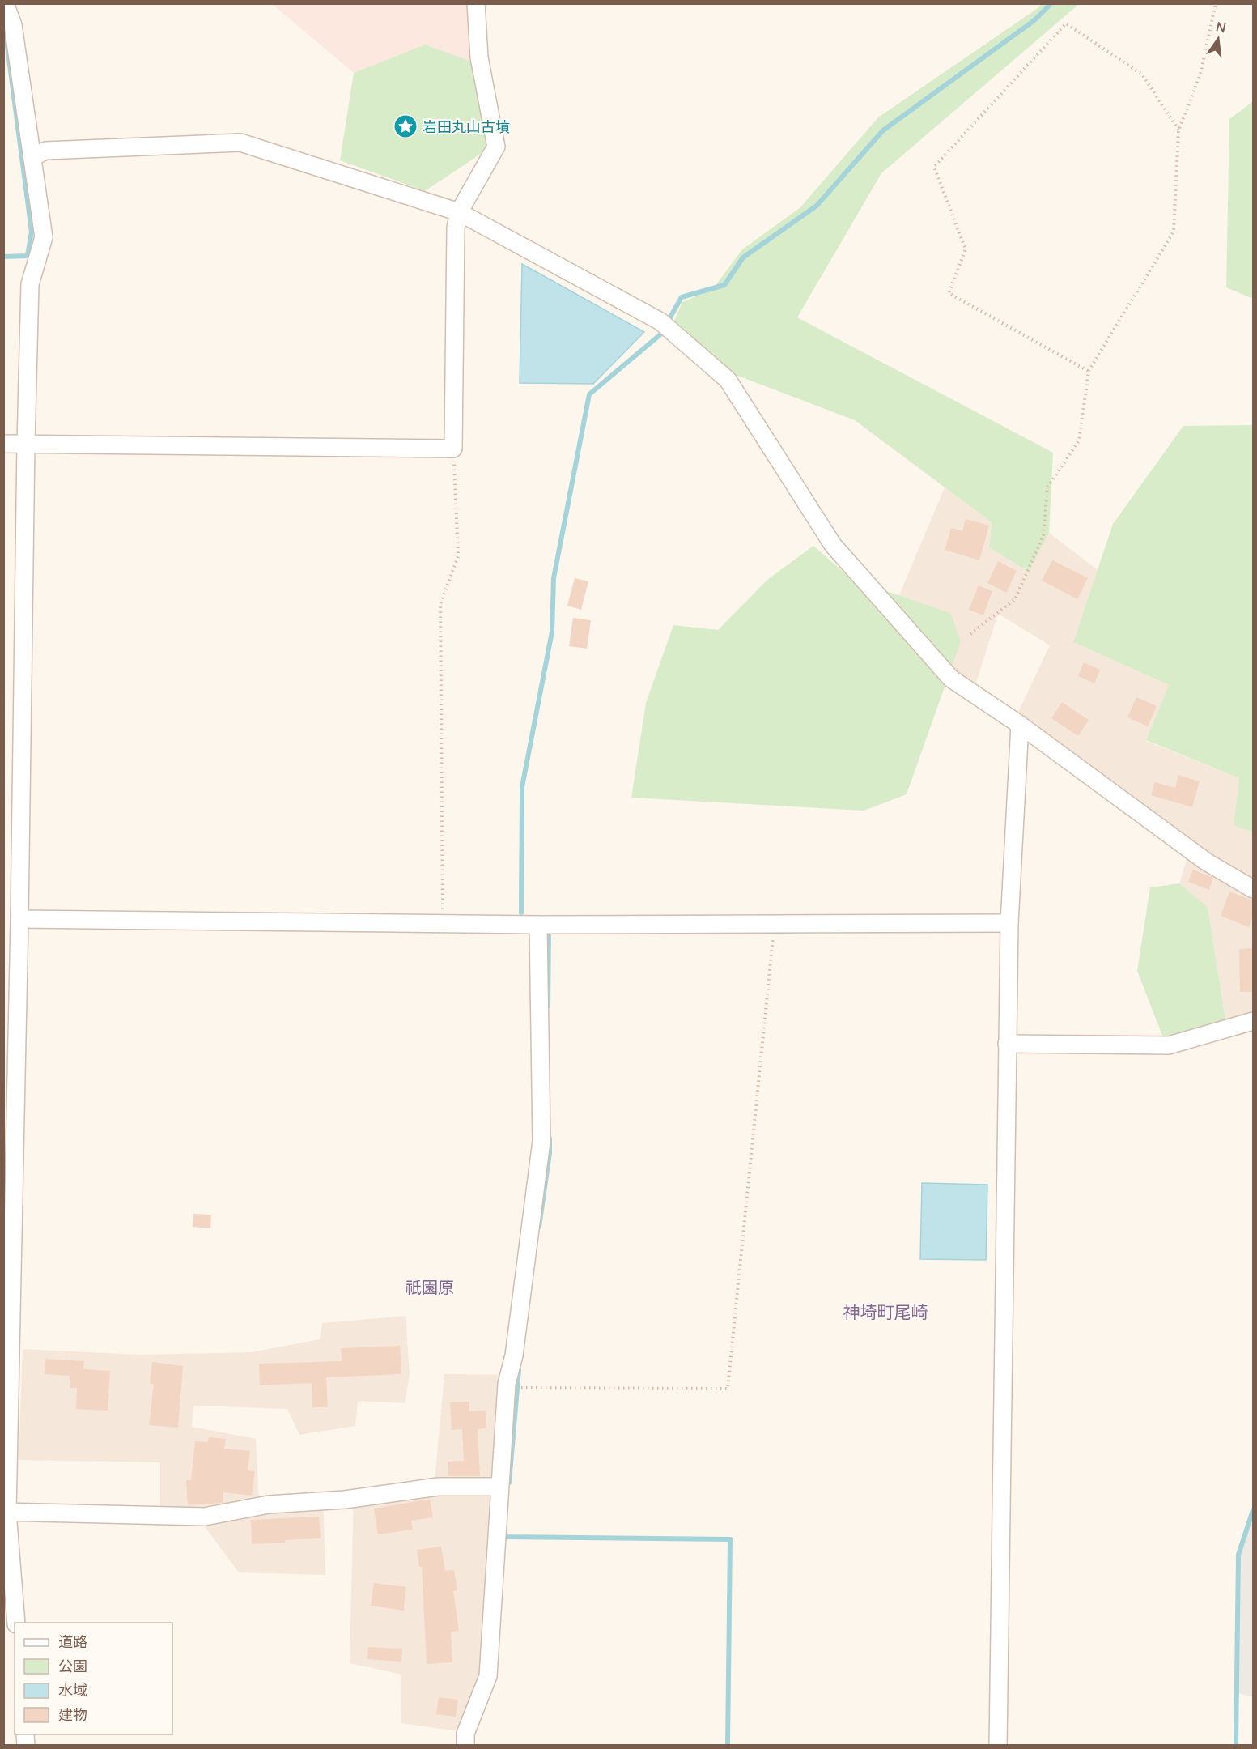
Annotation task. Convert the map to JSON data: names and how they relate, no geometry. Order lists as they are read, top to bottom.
{
  "districts": ["祇園原", "神埼町尾崎"],
  "places": {
    "place": ["岩田丸山古墳"]
  },
  "legend": [
    "道路",
    "公園",
    "水域",
    "建物"
  ],
  "north": "top"
}
